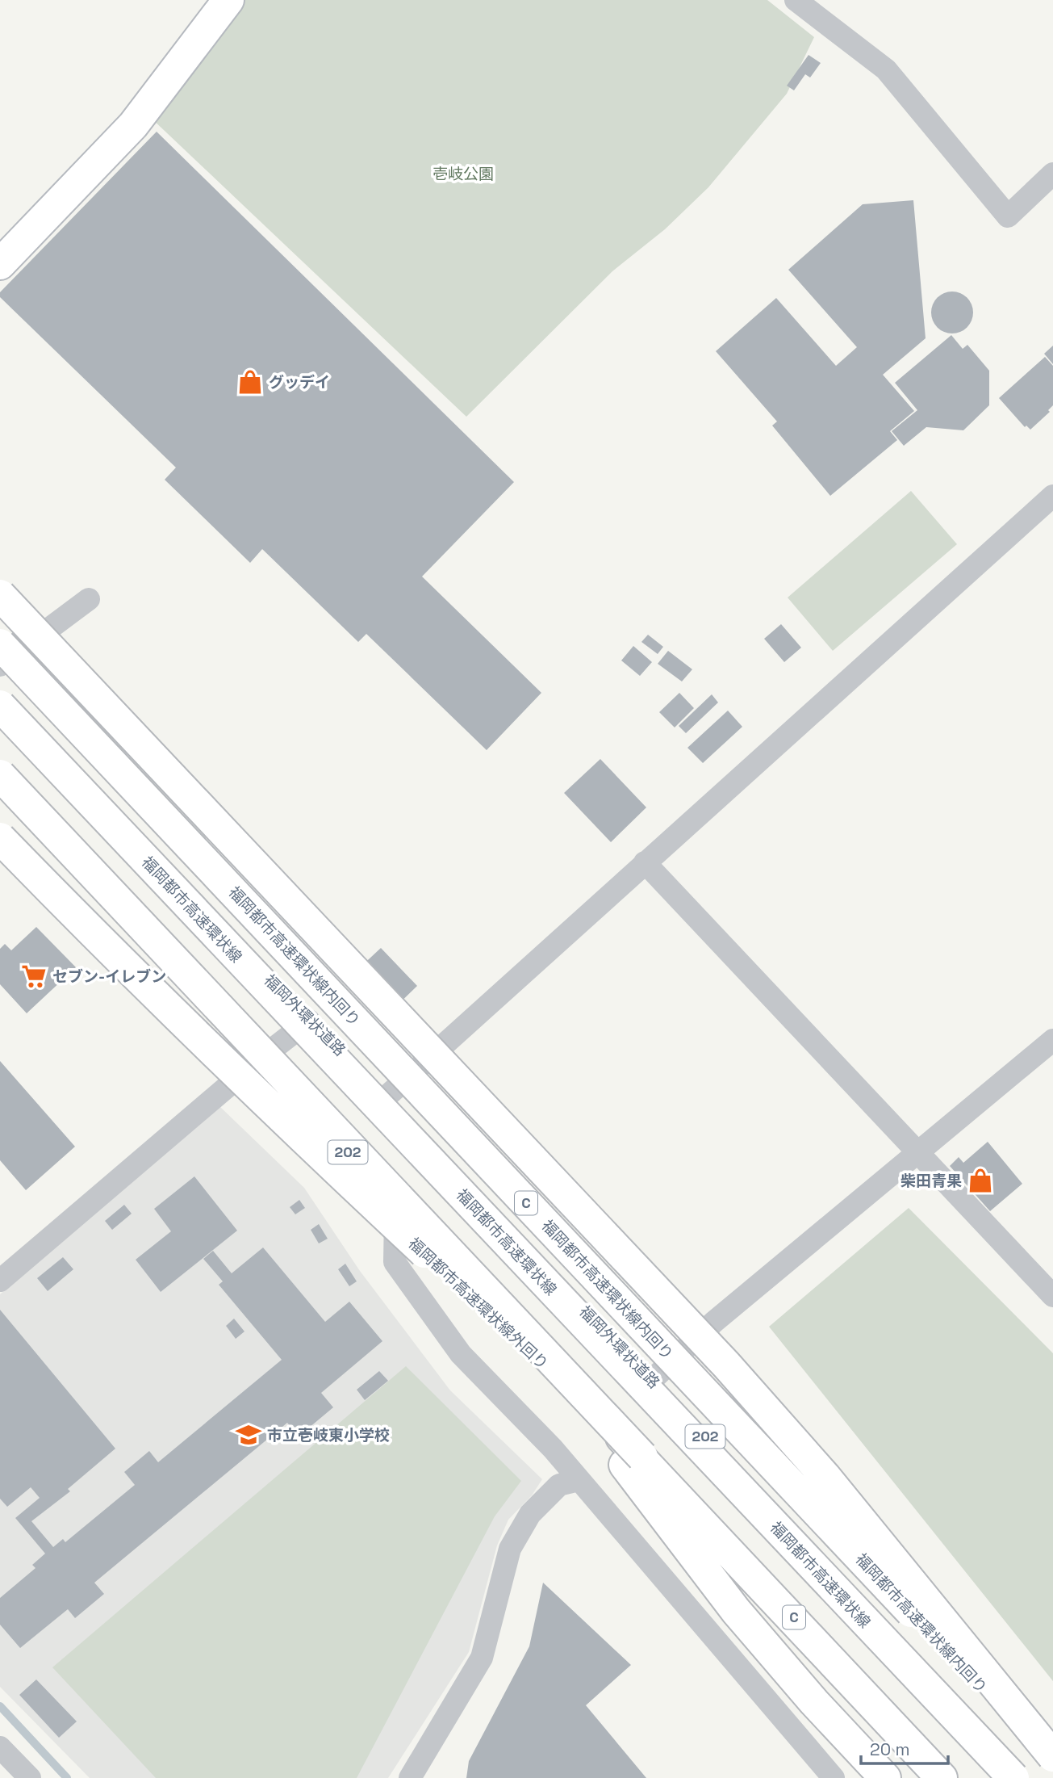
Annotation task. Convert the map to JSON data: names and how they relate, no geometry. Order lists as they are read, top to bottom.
{
  "streets": {
    "main road": [
      "福岡都市高速環状線",
      "福岡都市高速環状線内回り",
      "福岡外環状道路",
      "202",
      "C",
      "福岡都市高速環状線外回り"
    ]
  },
  "crossings": [
    ["福岡都市高速環状線", "福岡外環状道路"]
  ],
  "parks": ["壱岐公園"],
  "places": {
    "shop": ["グッデイ", "柴田青果"],
    "supermarket": ["セブン-イレブン"],
    "school or university": ["市立壱岐東小学校"]
  },
  "scale_bar": "20 m"
}
